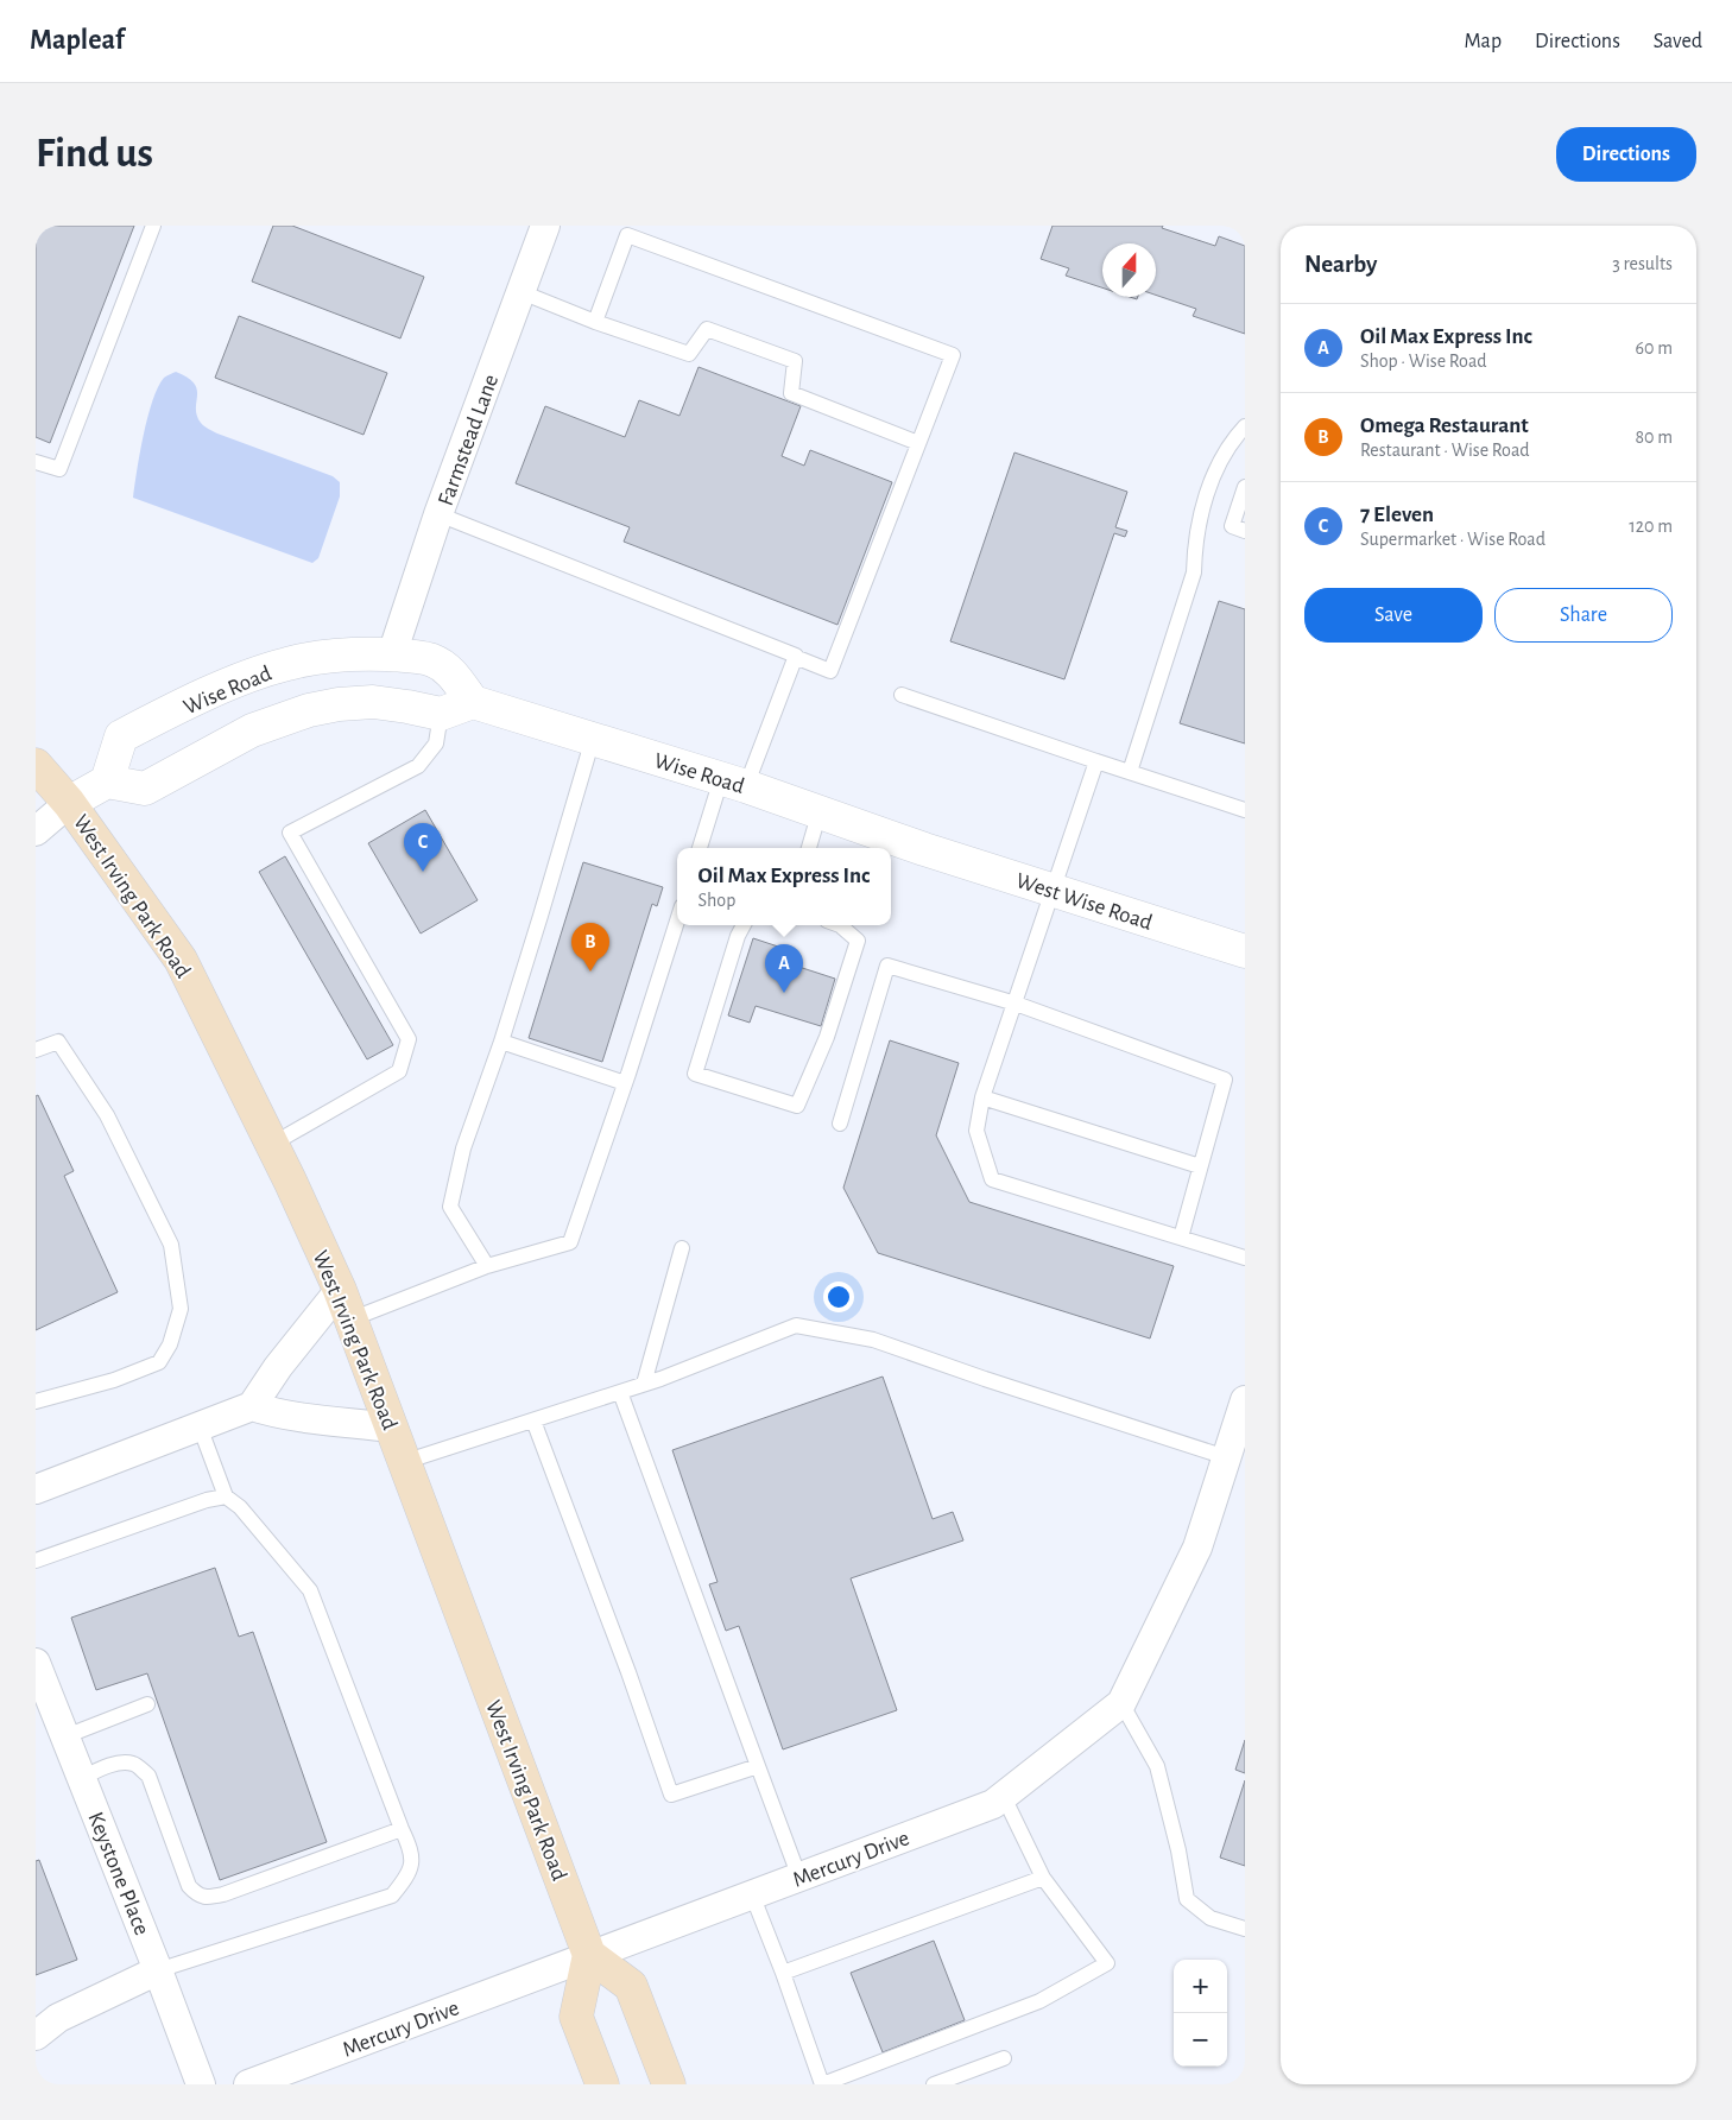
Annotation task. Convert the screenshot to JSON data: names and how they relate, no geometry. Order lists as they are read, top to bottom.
{
  "streets": {
    "main road": ["West Irving Park Road"],
    "street": [
      "Farmstead Lane",
      "Wise Road",
      "West Wise Road",
      "Mercury Drive",
      "Keystone Place"
    ]
  },
  "crossings": [
    ["Farmstead Lane", "Wise Road"],
    ["Wise Road", "West Wise Road"],
    ["West Irving Park Road", "Mercury Drive"]
  ],
  "north": "top",
  "page": {
    "header": "Mapleaf",
    "nav": ["Map", "Directions", "Saved"],
    "buttons": [
      "Directions",
      ["Save", "Share"]
    ],
    "title": "Find us",
    "heading": ["Nearby", "3 results"],
    "list": [
      {
        "mark": "A",
        "name": "Oil Max Express Inc",
        "note": "Shop · Wise Road",
        "value": "60 m"
      },
      {
        "mark": "B",
        "name": "Omega Restaurant",
        "note": "Restaurant · Wise Road",
        "value": "80 m"
      },
      {
        "mark": "C",
        "name": "7 Eleven",
        "note": "Supermarket · Wise Road",
        "value": "120 m"
      }
    ],
    "pins": ["C", "B", "A"],
    "popup": ["Oil Max Express Inc", "Shop"],
    "map_buttons": ["+", "−"]
  }
}
